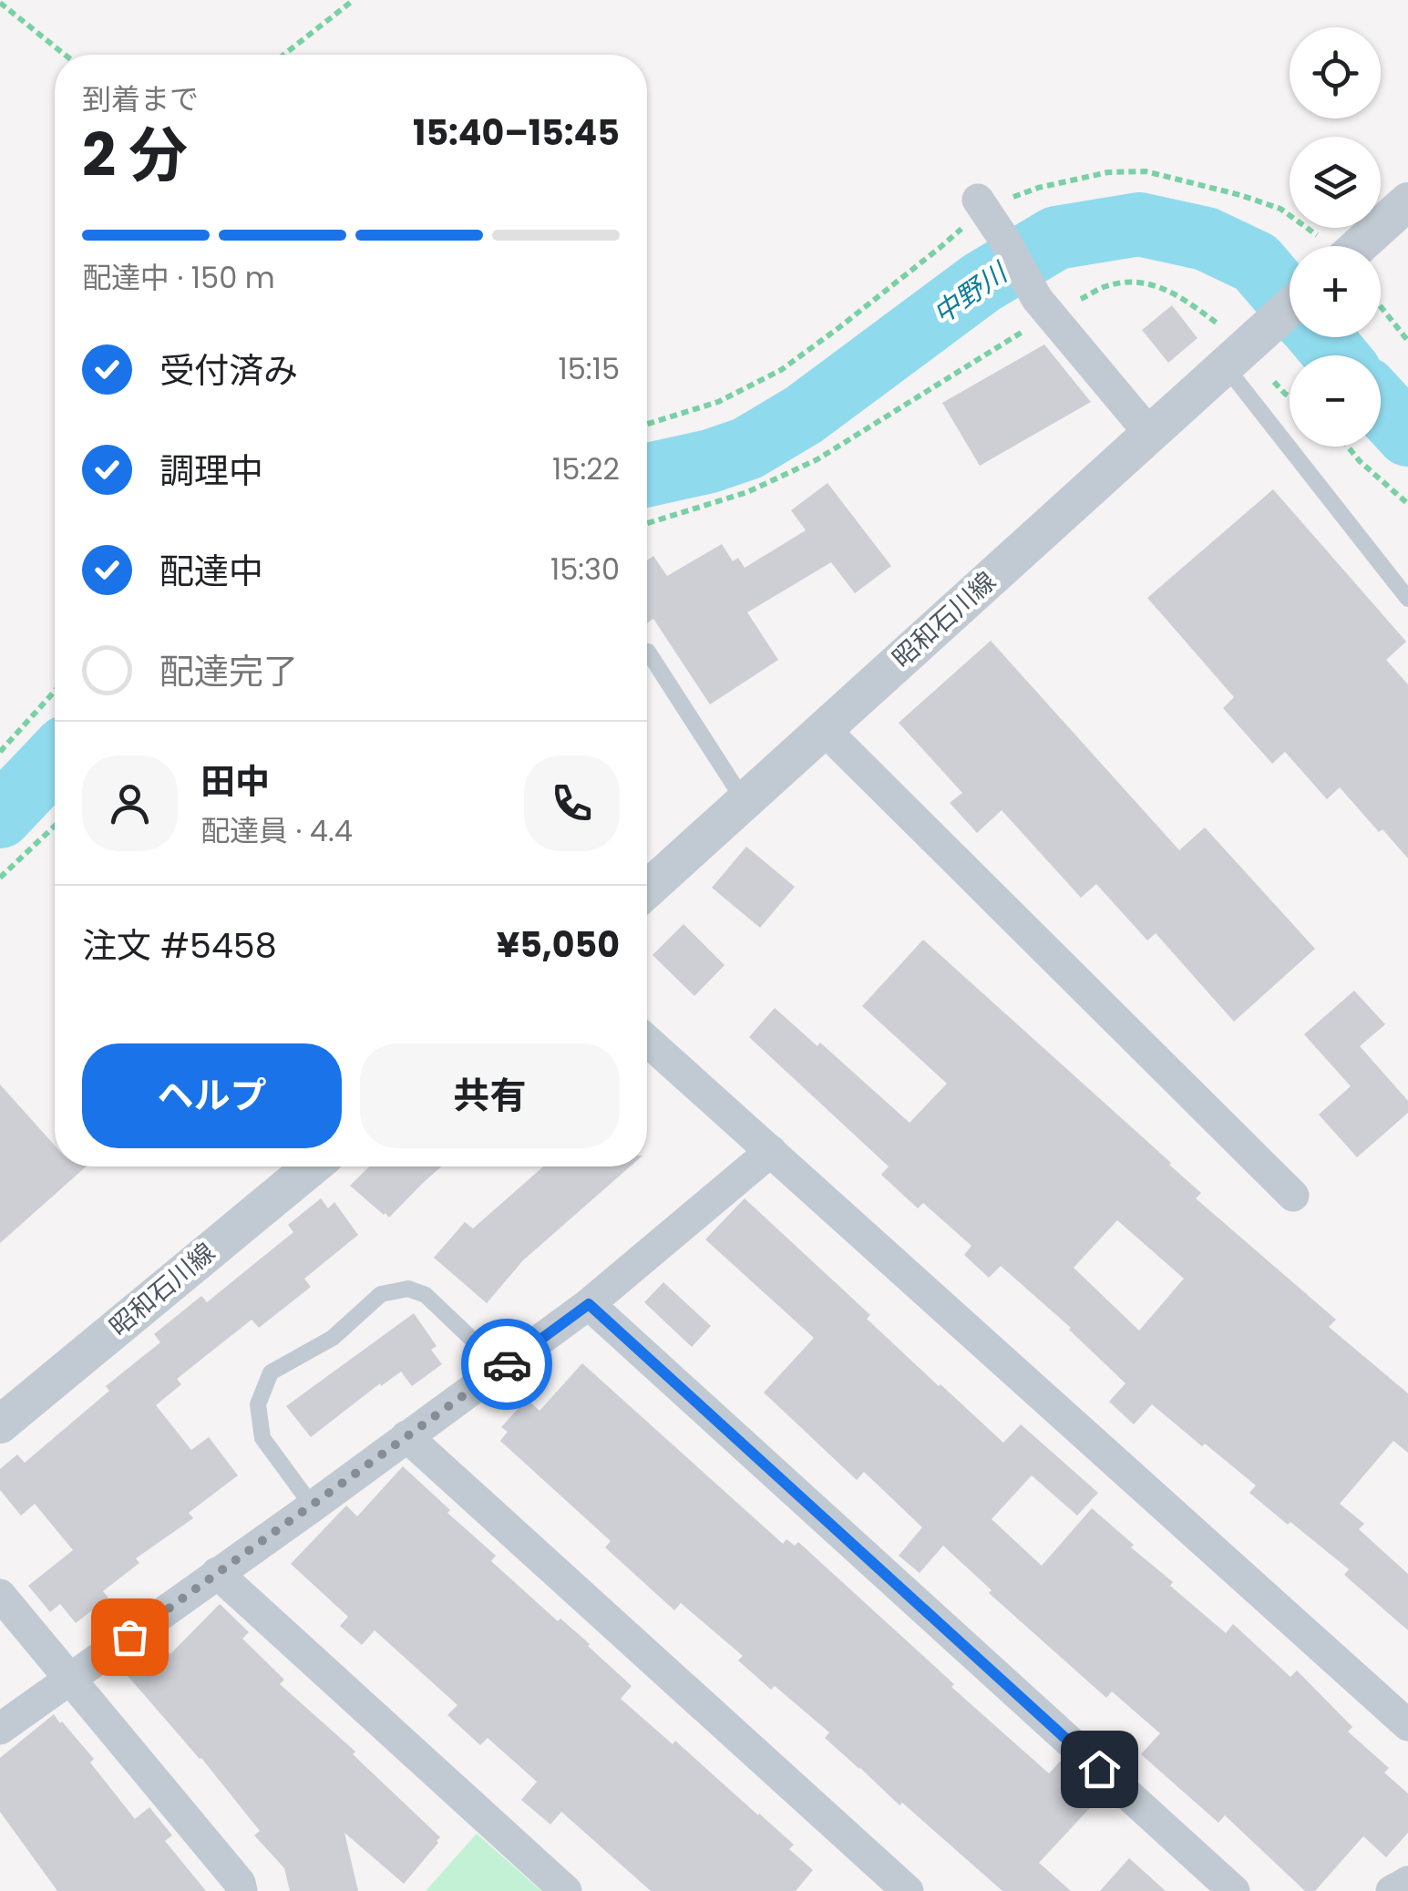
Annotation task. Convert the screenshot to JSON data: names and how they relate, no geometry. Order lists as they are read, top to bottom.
{
  "streets": {
    "street": ["昭和石川線"]
  },
  "water": ["中野川"],
  "page": {
    "map_buttons": ["+", "−"],
    "heading": ["2 分", "到着まで", "15:40–15:45"],
    "panel": [
      "田中",
      "配達員 · 4.4",
      "注文 #5458",
      "¥5,050"
    ],
    "bar": "配達中 · 150 m",
    "list": [
      ["受付済み", "15:15"],
      ["調理中", "15:22"],
      ["配達中", "15:30"],
      "配達完了"
    ],
    "buttons": ["ヘルプ", "共有"]
  }
}
